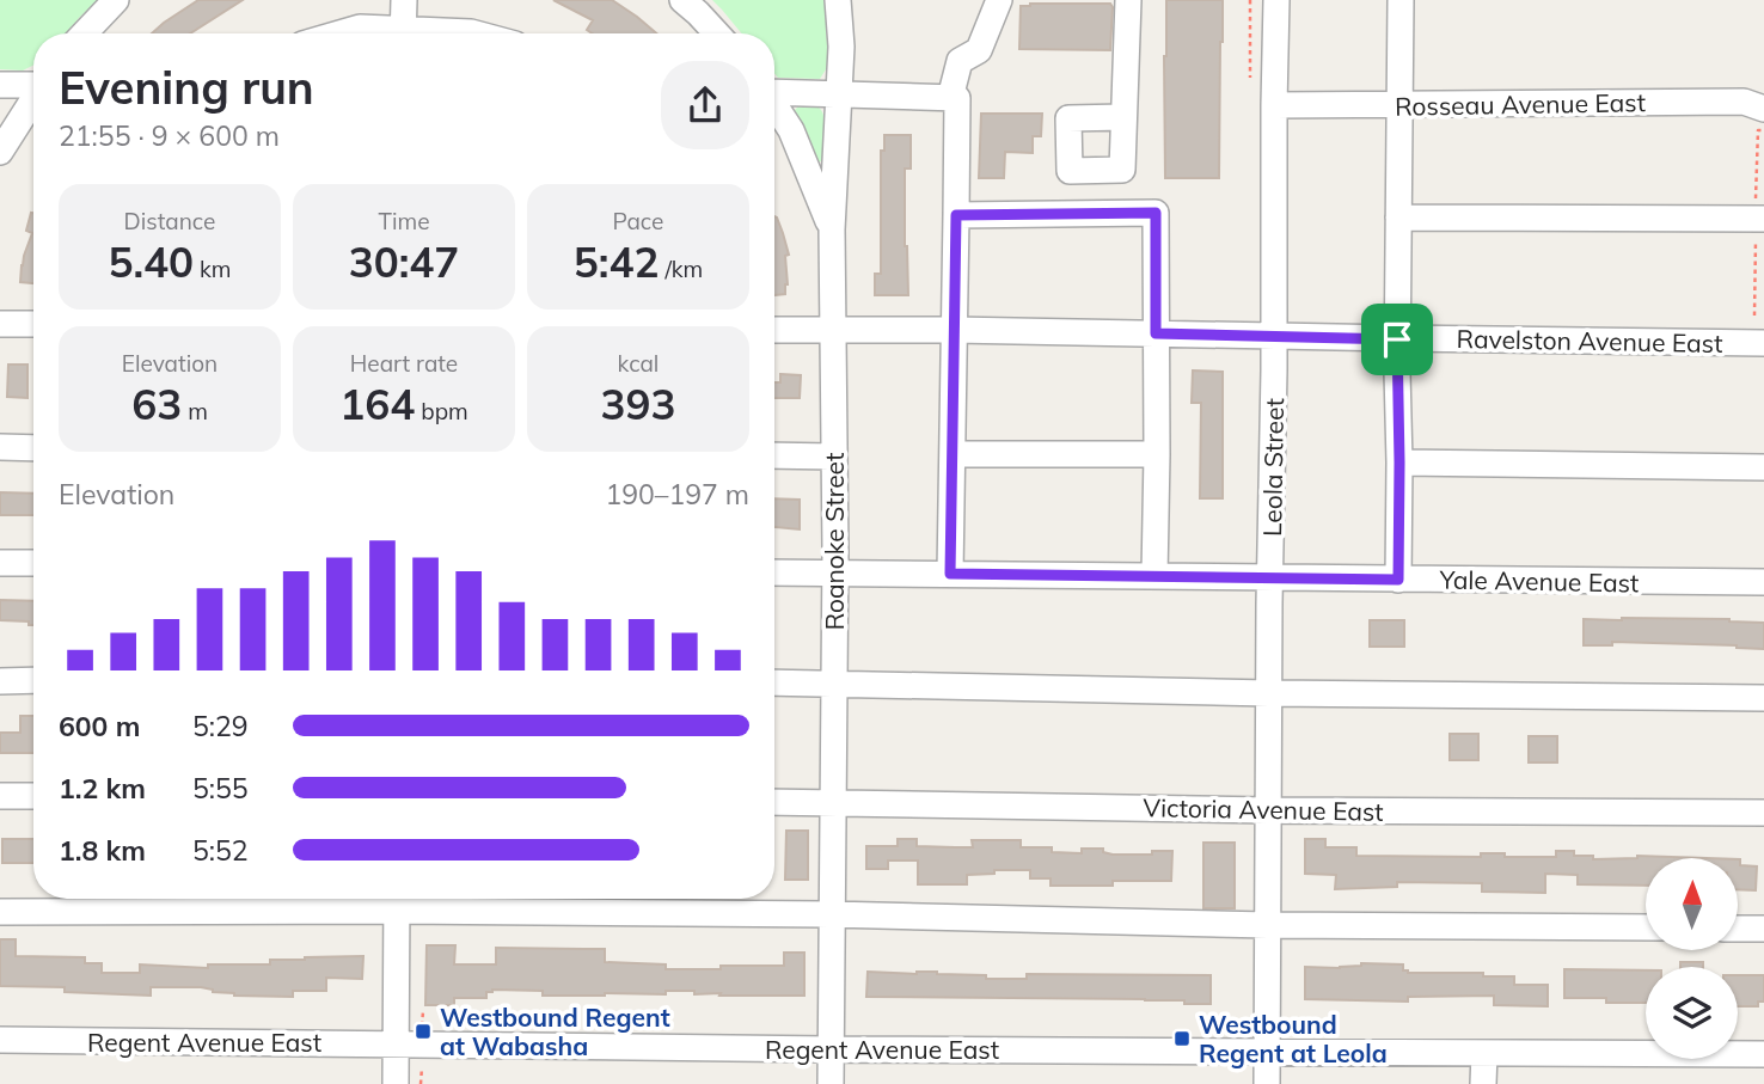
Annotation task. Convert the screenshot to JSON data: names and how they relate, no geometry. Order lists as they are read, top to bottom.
{
  "streets": {
    "street": [
      "Rosseau Avenue East",
      "Ravelston Avenue East",
      "Leola Street",
      "Roanoke Street",
      "Yale Avenue East",
      "Victoria Avenue East",
      "Regent Avenue East"
    ]
  },
  "crossings": [
    ["Rosseau Avenue East", "Leola Street"],
    ["Ravelston Avenue East", "Leola Street"],
    ["Ravelston Avenue East", "Roanoke Street"],
    ["Leola Street", "Yale Avenue East"],
    ["Leola Street", "Victoria Avenue East"],
    ["Leola Street", "Regent Avenue East"],
    ["Roanoke Street", "Yale Avenue East"],
    ["Roanoke Street", "Victoria Avenue East"],
    ["Roanoke Street", "Regent Avenue East"]
  ],
  "places": {
    "transit": ["Westbound Regent at Wabasha", "Westbound Regent at Leola"]
  },
  "north": "top",
  "page": {
    "heading": ["Evening run", "21:55 · 9 × 600 m"],
    "stats": [
      ["Distance", "5.40 km"],
      ["Time", "30:47"],
      ["Pace", "5:42 /km"],
      ["Elevation", "63 m"],
      ["Heart rate", "164 bpm"],
      ["kcal", "393"]
    ],
    "chart": ["Elevation", "190–197 m"],
    "list": [
      {
        "name": "600 m",
        "note": "5:29"
      },
      {
        "name": "1.2 km",
        "note": "5:55"
      },
      {
        "name": "1.8 km",
        "note": "5:52"
      }
    ]
  }
}
